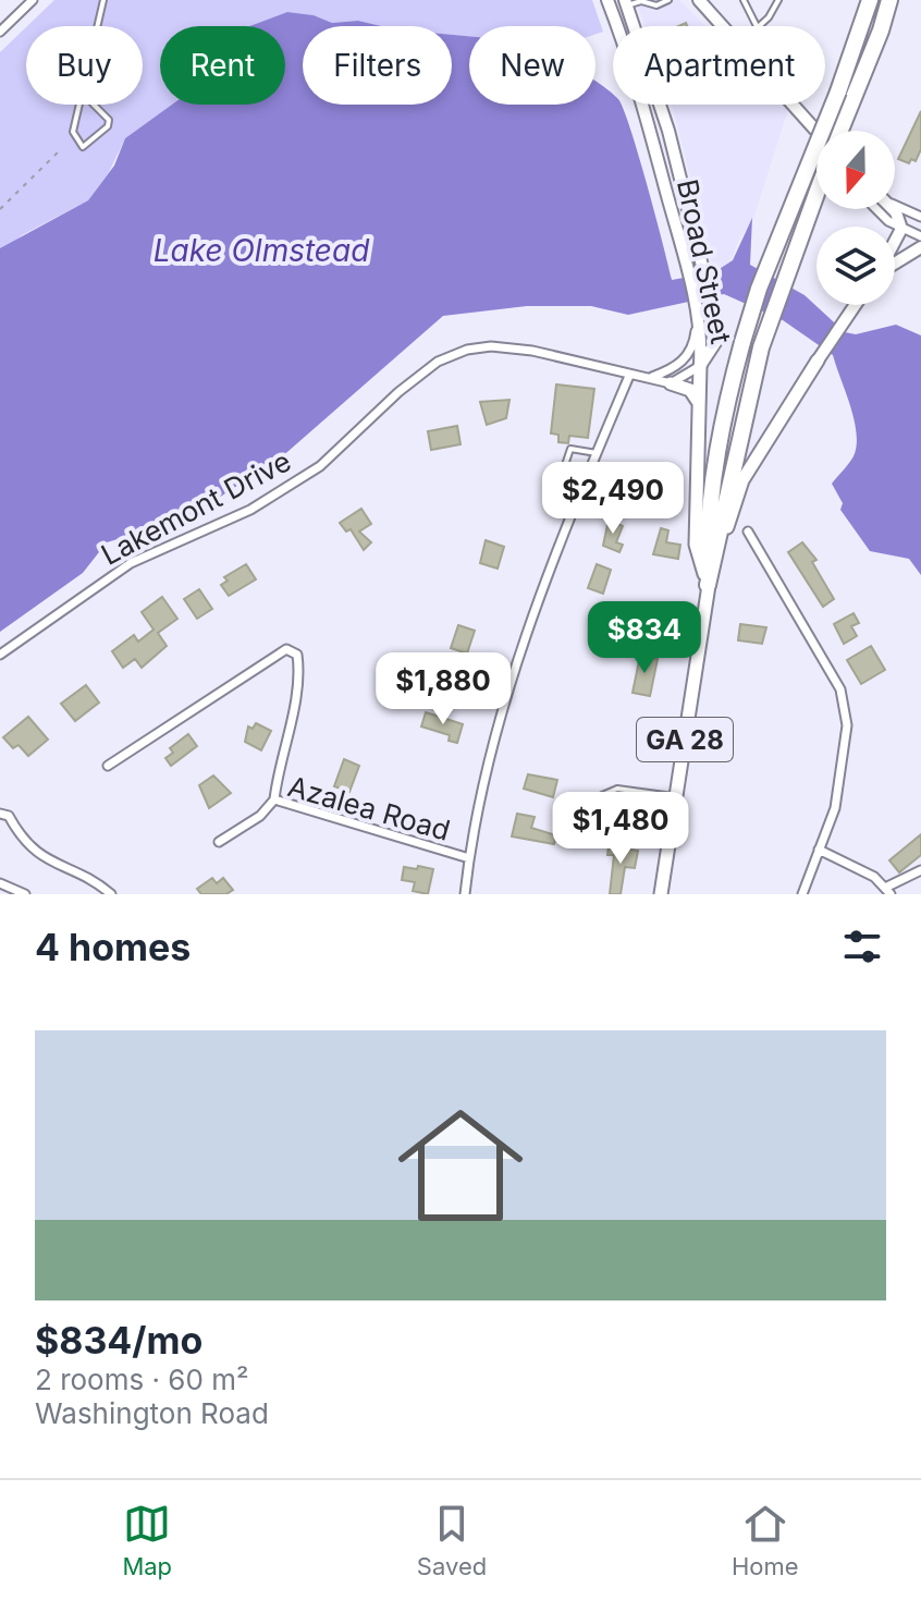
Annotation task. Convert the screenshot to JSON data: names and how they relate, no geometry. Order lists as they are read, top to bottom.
{
  "streets": {
    "highway": ["GA 28"],
    "main road": ["Broad Street"],
    "street": ["Lakemont Drive", "Azalea Road"]
  },
  "water": ["Lake Olmstead"],
  "north": "bottom",
  "page": {
    "chip": [
      "Buy",
      "Rent",
      "Filters",
      "New",
      "Apartment"
    ],
    "price": [
      "$2,490",
      "$834",
      "$1,880",
      "$1,480"
    ],
    "heading": "4 homes",
    "list": [
      {
        "name": "$834/mo",
        "note": "2 rooms · 60 m² · Washington Road"
      }
    ],
    "tabs": ["Map", "Saved", "Home"]
  }
}
